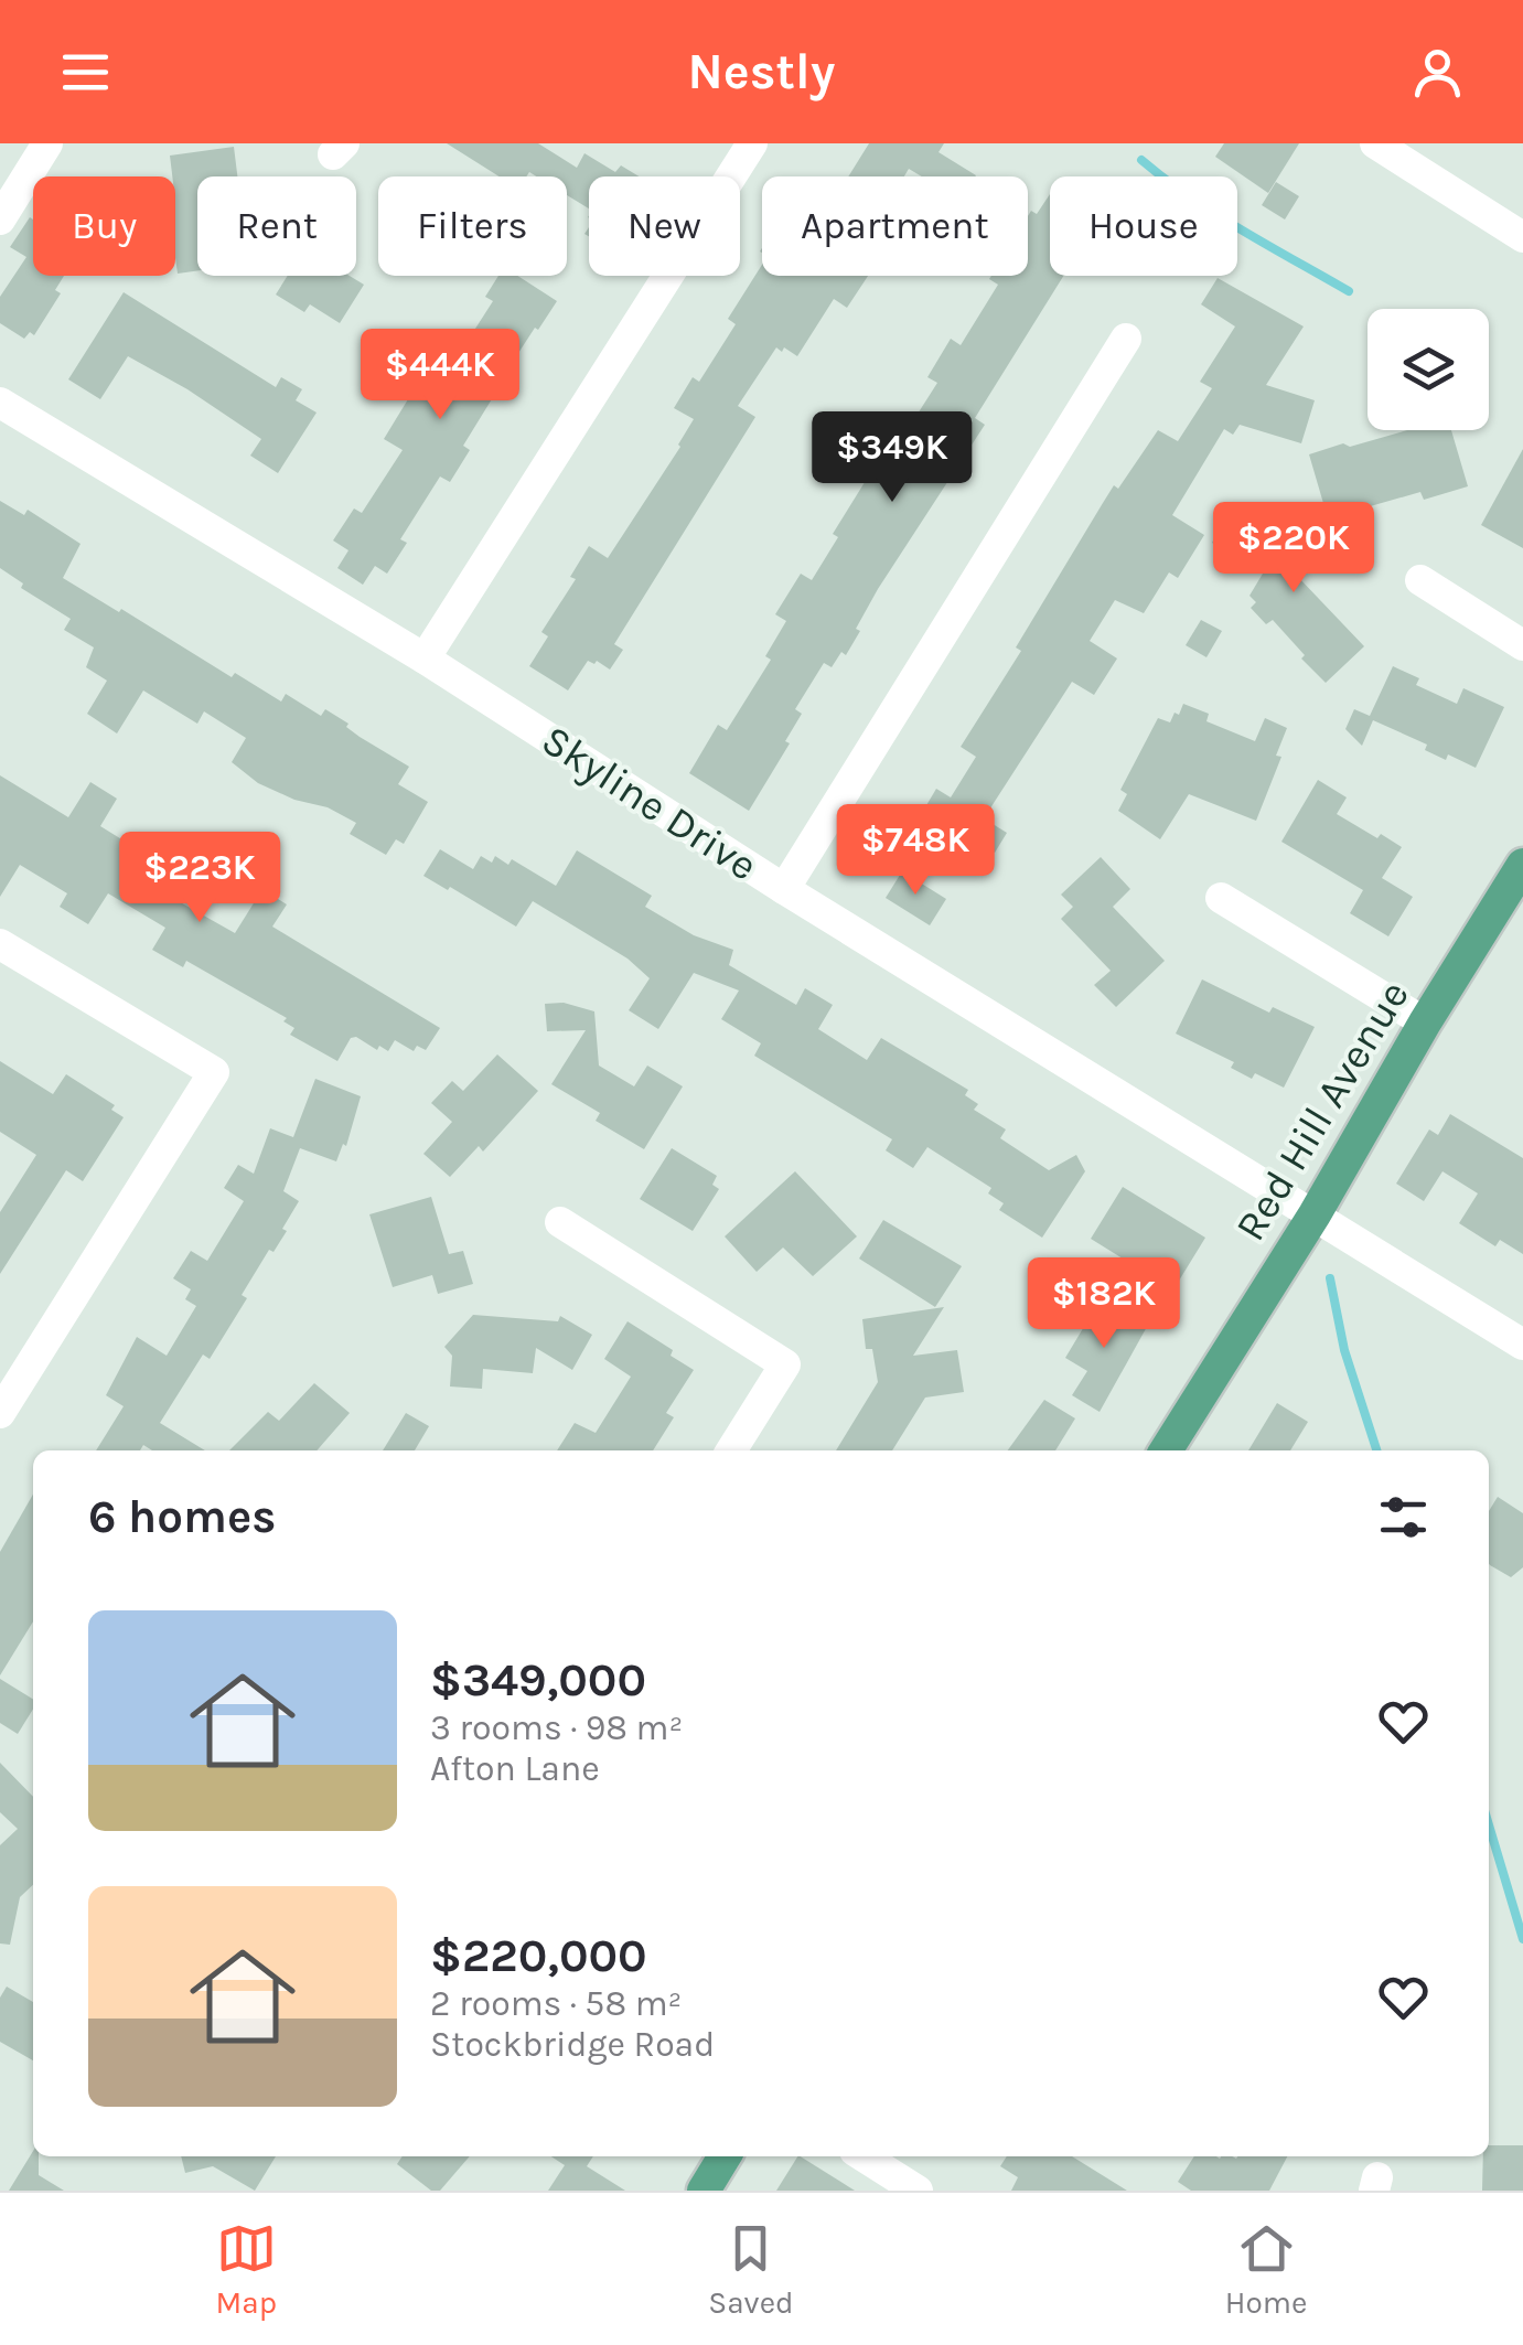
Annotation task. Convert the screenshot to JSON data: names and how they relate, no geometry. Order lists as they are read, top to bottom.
{
  "streets": {
    "main road": ["Red Hill Avenue"],
    "street": ["Skyline Drive"]
  },
  "crossings": [
    ["Skyline Drive", "Red Hill Avenue"]
  ],
  "page": {
    "header": "Nestly",
    "chip": [
      "Buy",
      "Rent",
      "Filters",
      "New",
      "Apartment",
      "House"
    ],
    "price": [
      "$444K",
      "$349K",
      "$220K",
      "$748K",
      "$223K",
      "$182K"
    ],
    "heading": "6 homes",
    "list": [
      {
        "name": "$349,000",
        "note": "3 rooms · 98 m² · Afton Lane"
      },
      {
        "name": "$220,000",
        "note": "2 rooms · 58 m² · Stockbridge Road"
      }
    ],
    "tabs": ["Map", "Saved", "Home"]
  }
}
